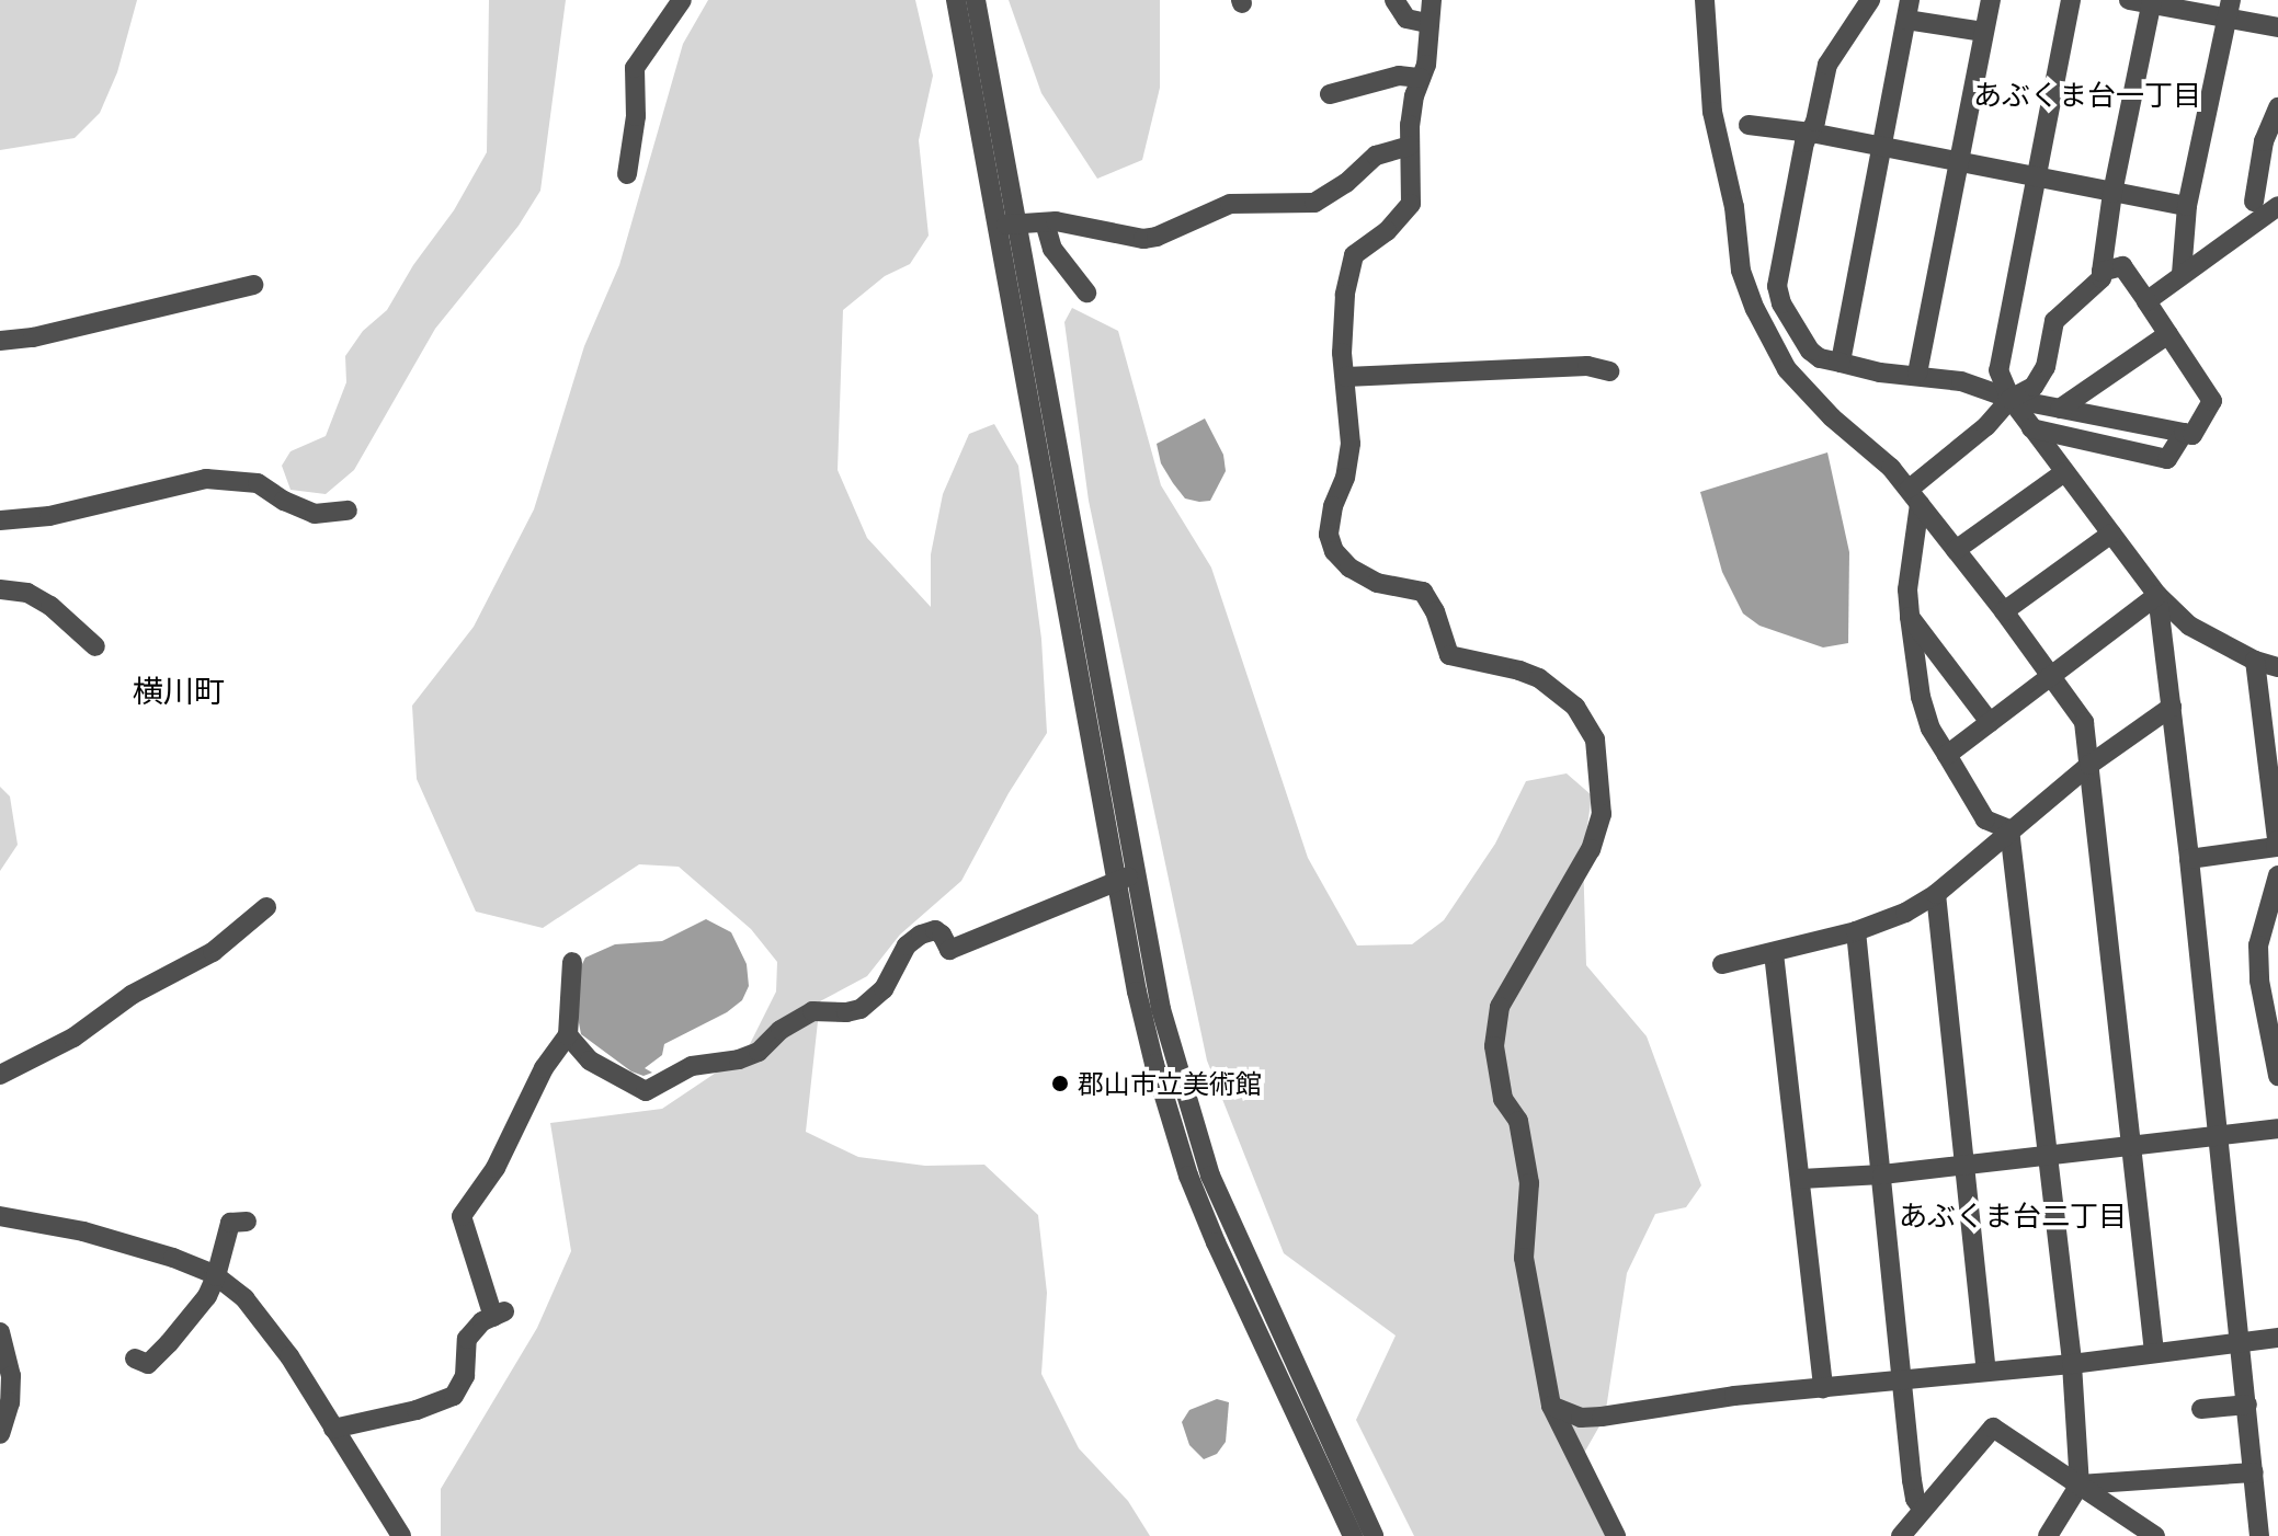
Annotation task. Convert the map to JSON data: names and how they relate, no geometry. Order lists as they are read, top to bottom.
{
  "districts": ["あぶくま台一丁目", "横川町", "あぶくま台二丁目"],
  "places": ["郡山市立美術館"]
}
